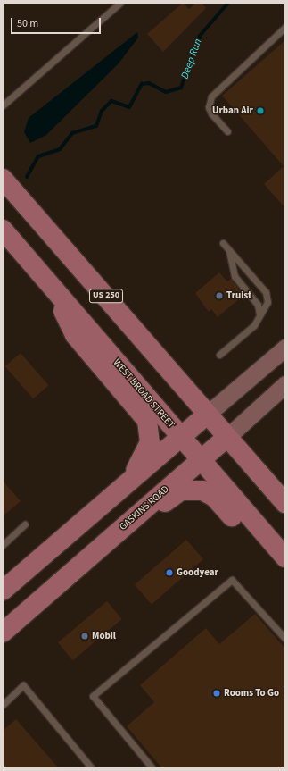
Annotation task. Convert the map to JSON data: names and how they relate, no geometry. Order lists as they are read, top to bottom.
{
  "streets": {
    "main road": ["US 250", "WEST BROAD STREET", "GASKINS ROAD"]
  },
  "crossings": [
    ["US 250", "GASKINS ROAD"],
    ["WEST BROAD STREET", "GASKINS ROAD"]
  ],
  "water": ["Deep Run"],
  "places": [
    "Urban Air",
    "Truist",
    "Goodyear",
    "Mobil",
    "Rooms To Go"
  ],
  "scale_bar": "50 m"
}
